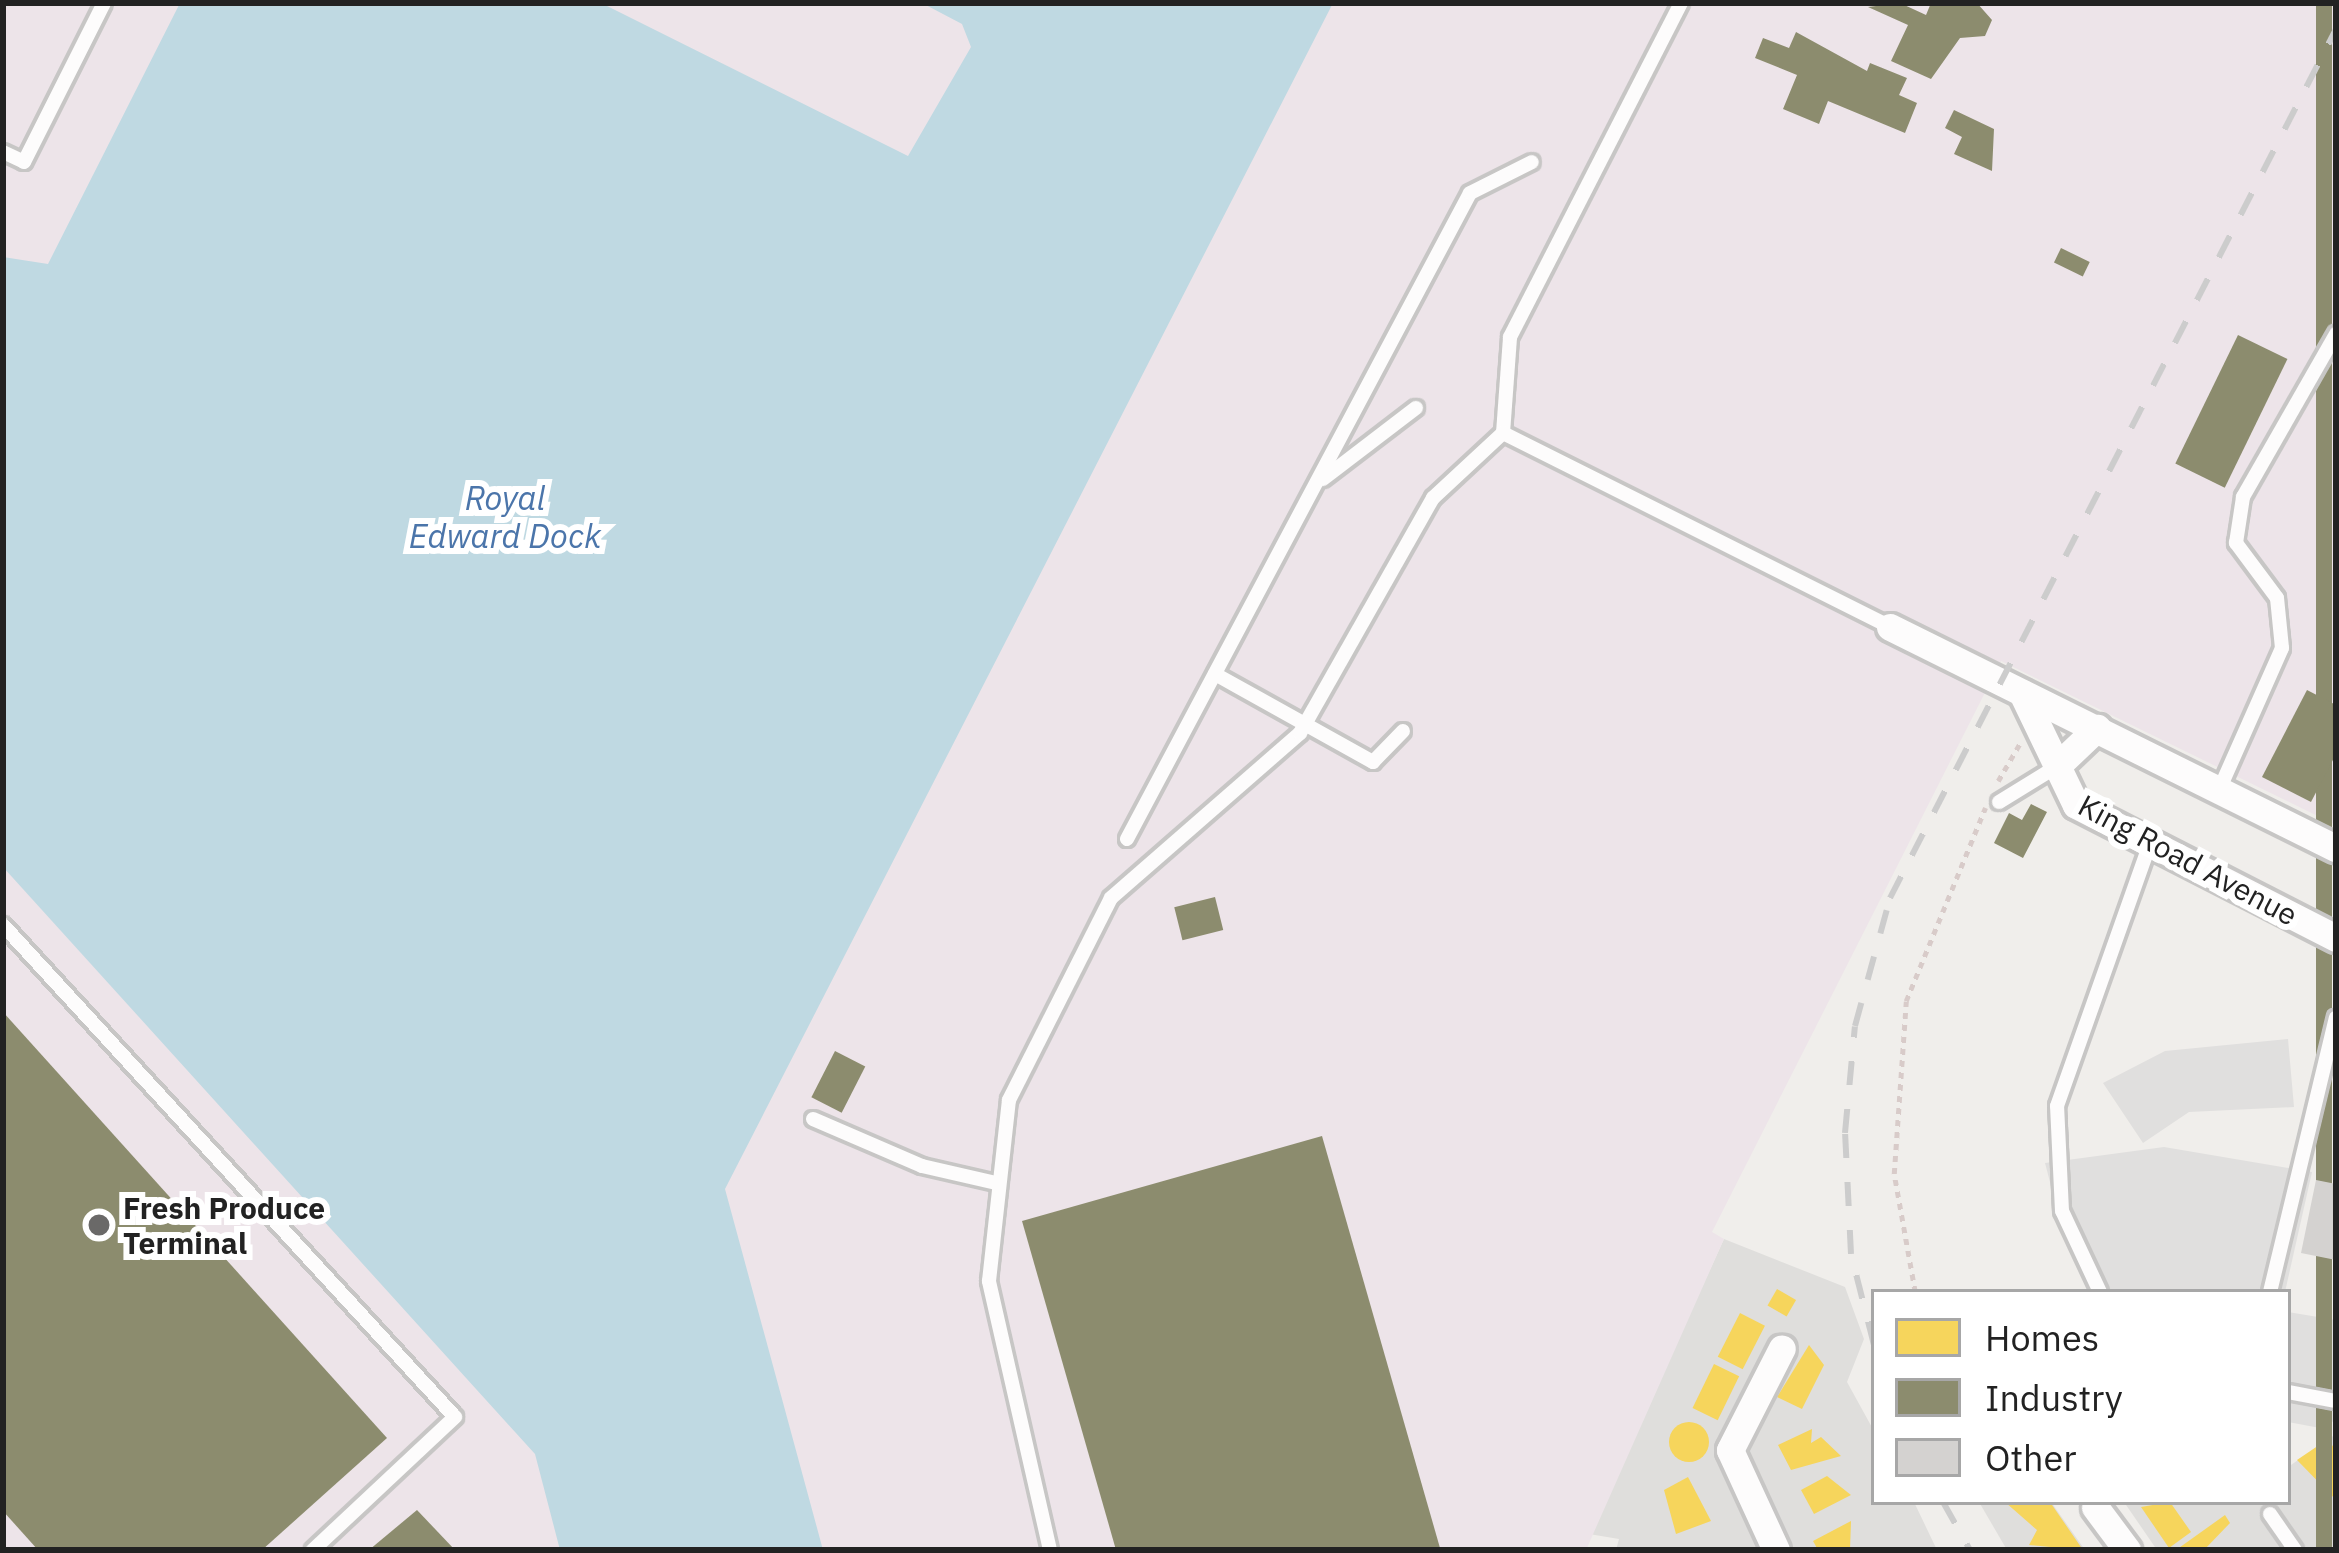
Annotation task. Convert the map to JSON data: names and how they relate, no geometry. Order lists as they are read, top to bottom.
{
  "streets": {
    "street": ["King Road Avenue"]
  },
  "water": ["Royal Edward Dock"],
  "places": ["Fresh Produce Terminal"],
  "legend": ["Homes", "Industry", "Other"]
}
